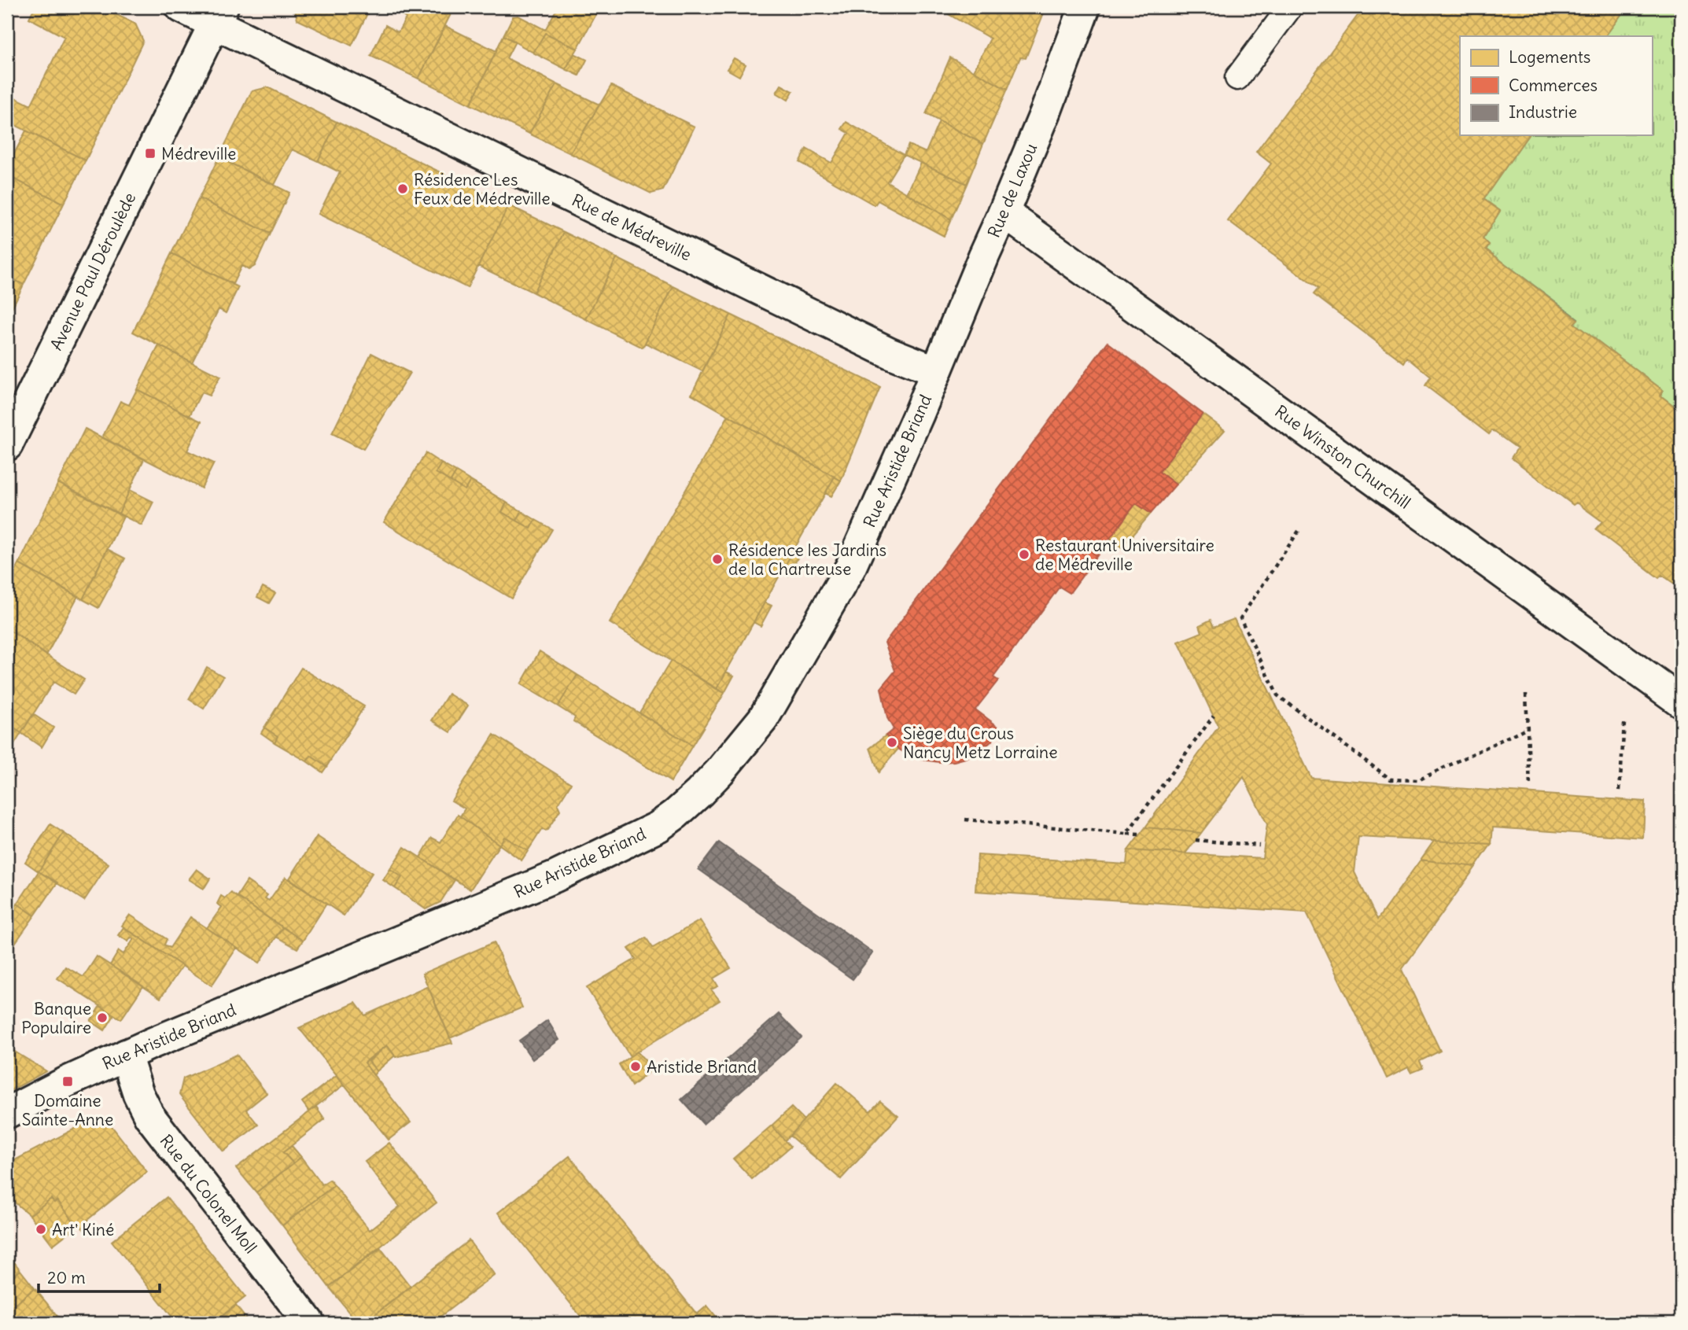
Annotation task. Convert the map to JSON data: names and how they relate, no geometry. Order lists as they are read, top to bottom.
{
  "streets": {
    "main road": [
      "Rue de Laxou",
      "Rue de Médreville",
      "Avenue Paul Déroulède",
      "Rue Winston Churchill",
      "Rue Aristide Briand",
      "Rue du Colonel Moll"
    ]
  },
  "crossings": [
    ["Rue de Laxou", "Rue de Médreville"],
    ["Rue de Laxou", "Rue Winston Churchill"],
    ["Rue de Laxou", "Rue Aristide Briand"],
    ["Rue de Médreville", "Avenue Paul Déroulède"],
    ["Rue de Médreville", "Rue Aristide Briand"],
    ["Rue Aristide Briand", "Rue du Colonel Moll"]
  ],
  "places": {
    "transit": ["Médreville", "Domaine Sainte-Anne"],
    "other": [
      "Résidence Les Feux de Médreville",
      "Restaurant Universitaire de Médreville",
      "Résidence les Jardins de la Chartreuse",
      "Siège du Crous Nancy Metz Lorraine",
      "Banque Populaire",
      "Aristide Briand",
      "Art' Kiné"
    ]
  },
  "legend": ["Logements", "Commerces", "Industrie"],
  "scale_bar": "20 m"
}
